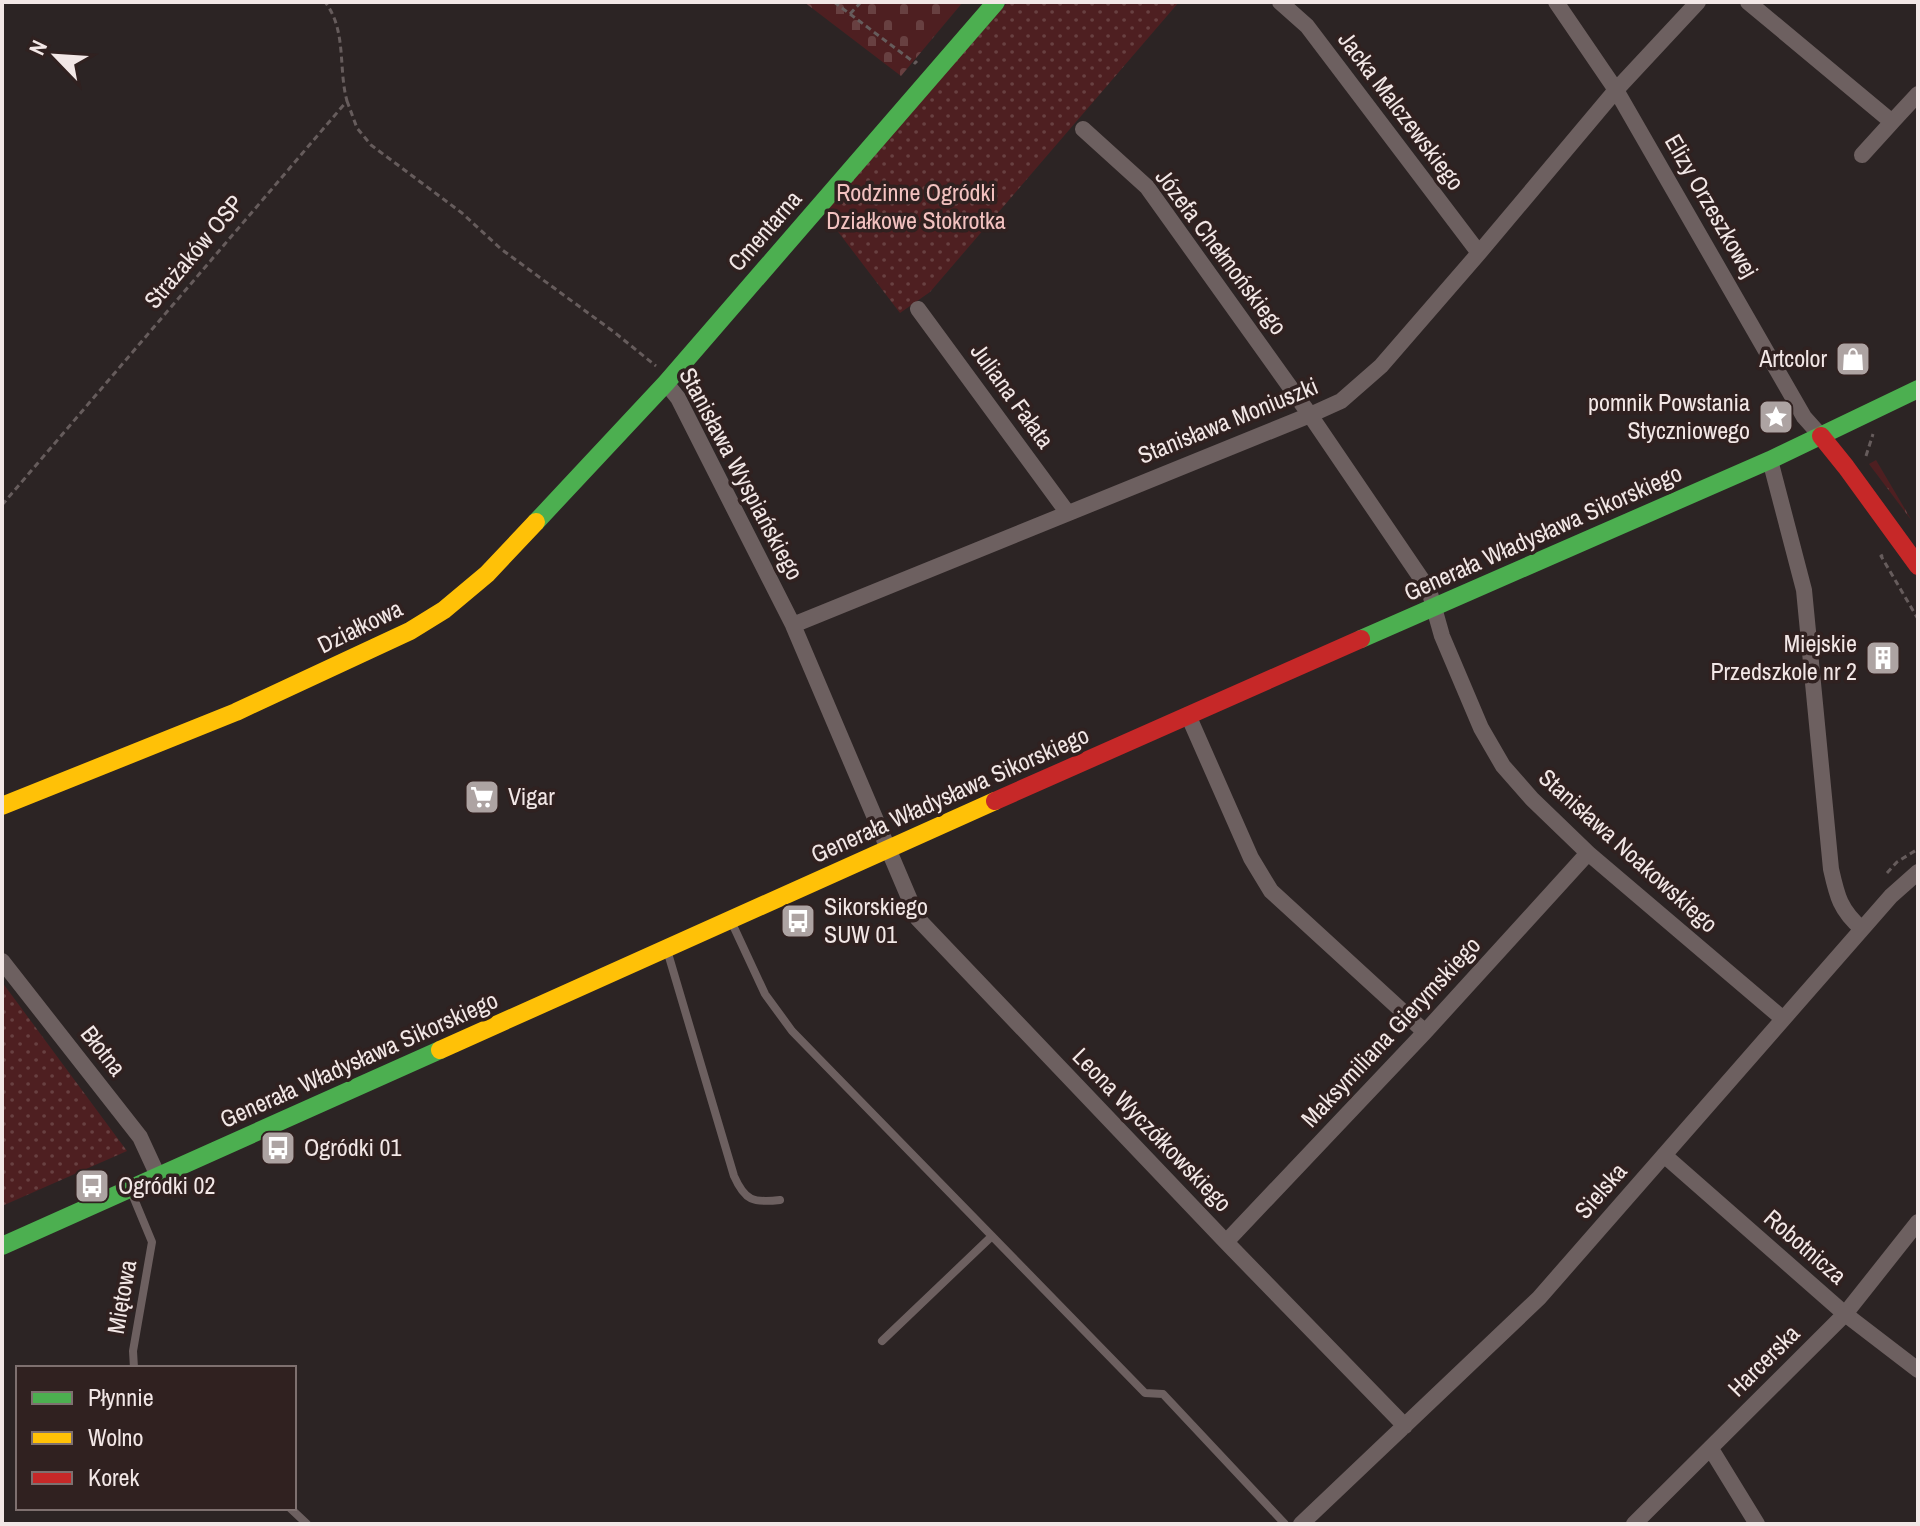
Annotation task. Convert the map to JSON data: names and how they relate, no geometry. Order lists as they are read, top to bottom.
{
  "streets": {
    "street": [
      "Jacka Malczewskiego",
      "Elizy Orzeszkowej",
      "Cmentarna",
      "Józefa Chełmońskiego",
      "Juliana Fałata",
      "Stanisława Moniuszki",
      "Stanisława Wyspiańskiego",
      "Generała Władysława Sikorskiego",
      "Działkowa",
      "Stanisława Noakowskiego",
      "Maksymiliana Gierymskiego",
      "Błotna",
      "Leona Wyczółkowskiego",
      "Sielska",
      "Robotnicza",
      "Harcerska"
    ],
    "lane": ["Miętowa"],
    "path": ["Strażaków OSP"]
  },
  "crossings": [
    ["Jacka Malczewskiego", "Stanisława Moniuszki"],
    ["Elizy Orzeszkowej", "Stanisława Moniuszki"],
    ["Elizy Orzeszkowej", "Generała Władysława Sikorskiego"],
    ["Cmentarna", "Stanisława Wyspiańskiego"],
    ["Cmentarna", "Działkowa"],
    ["Strażaków OSP", "Stanisława Wyspiańskiego"],
    ["Józefa Chełmońskiego", "Stanisława Moniuszki"],
    ["Józefa Chełmońskiego", "Generała Władysława Sikorskiego"],
    ["Józefa Chełmońskiego", "Stanisława Noakowskiego"],
    ["Juliana Fałata", "Stanisława Moniuszki"],
    ["Stanisława Moniuszki", "Stanisława Wyspiańskiego"],
    ["Stanisława Wyspiańskiego", "Generała Władysława Sikorskiego"],
    ["Stanisława Wyspiańskiego", "Działkowa"],
    ["Stanisława Wyspiańskiego", "Leona Wyczółkowskiego"],
    ["Generała Władysława Sikorskiego", "Stanisława Noakowskiego"],
    ["Generała Władysława Sikorskiego", "Błotna"],
    ["Generała Władysława Sikorskiego", "Leona Wyczółkowskiego"],
    ["Generała Władysława Sikorskiego", "Miętowa"],
    ["Stanisława Noakowskiego", "Maksymiliana Gierymskiego"],
    ["Stanisława Noakowskiego", "Sielska"],
    ["Maksymiliana Gierymskiego", "Leona Wyczółkowskiego"],
    ["Leona Wyczółkowskiego", "Sielska"],
    ["Sielska", "Robotnicza"],
    ["Robotnicza", "Harcerska"]
  ],
  "parks": ["Rodzinne Ogródki Działkowe Stokrotka"],
  "places": {
    "shop": ["Artcolor"],
    "place": ["pomnik Powstania Styczniowego"],
    "building": ["Miejskie Przedszkole nr 2"],
    "supermarket": ["Vigar"],
    "bus stop": ["Sikorskiego SUW 01", "Ogródki 01", "Ogródki 02"]
  },
  "legend": ["Płynnie", "Wolno", "Korek"],
  "north": "top left"
}
